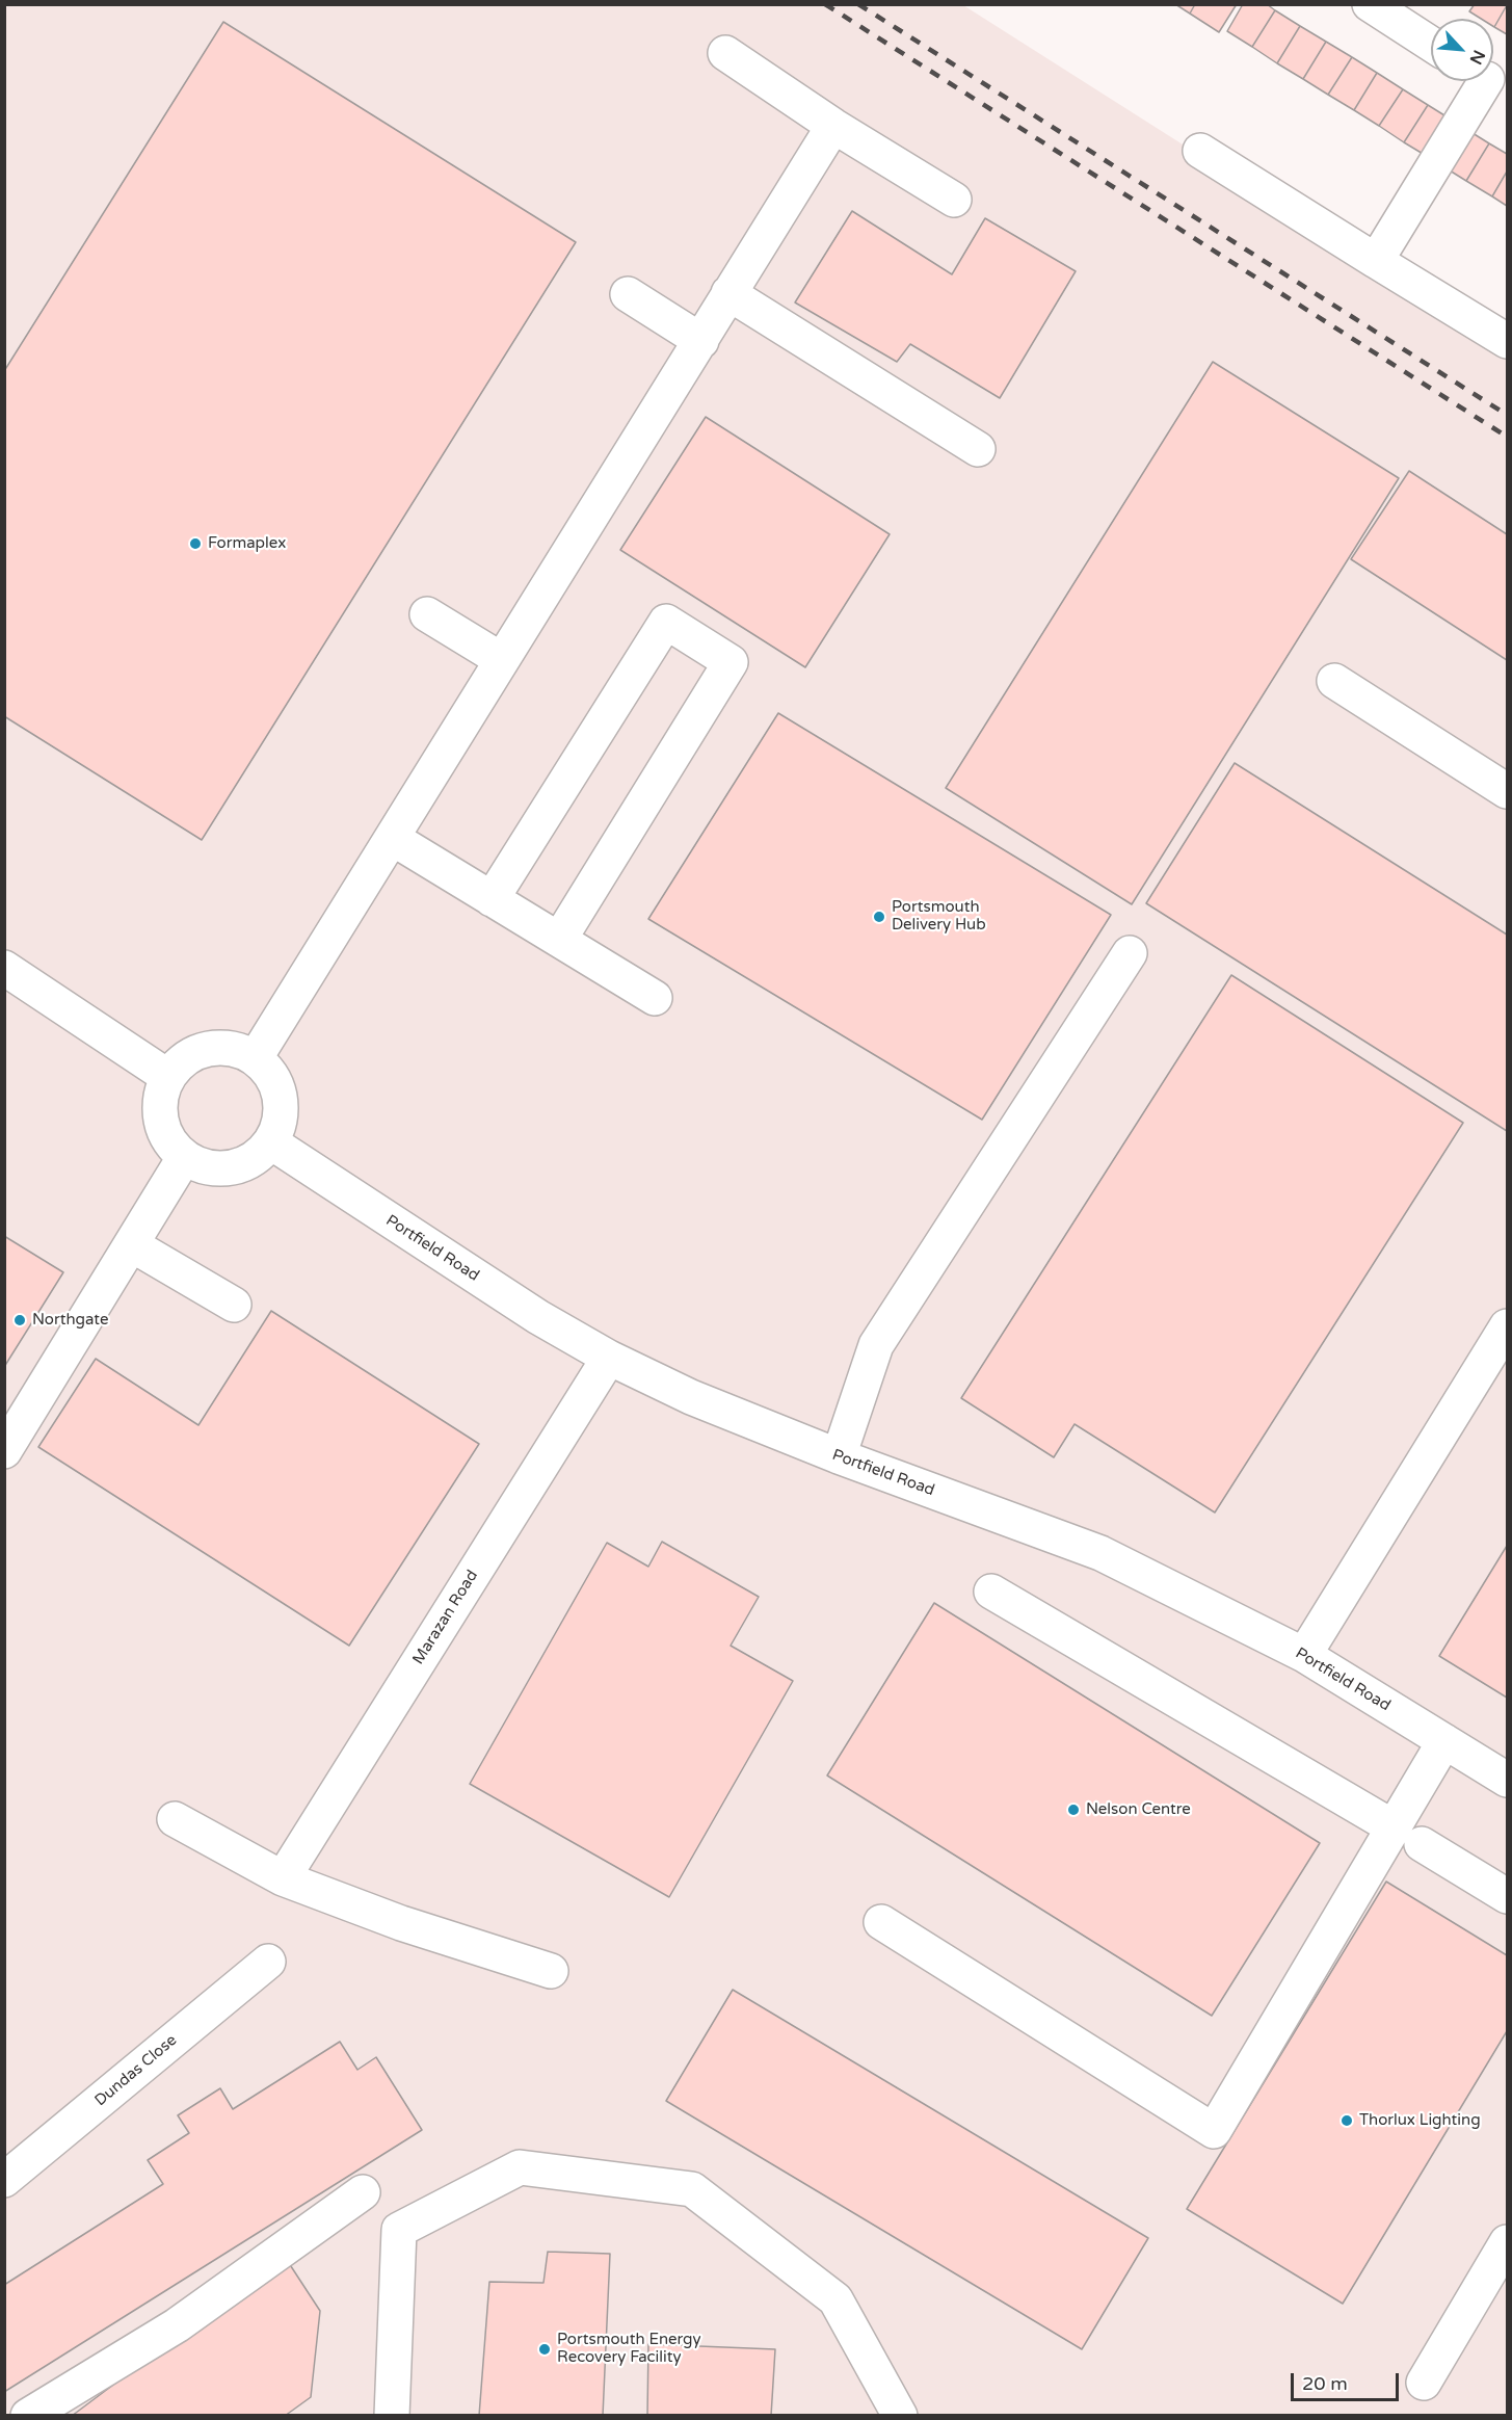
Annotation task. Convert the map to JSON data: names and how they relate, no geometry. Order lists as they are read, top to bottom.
{
  "streets": {
    "street": ["Portfield Road", "Marazan Road", "Dundas Close"]
  },
  "crossings": [
    ["Portfield Road", "Marazan Road"]
  ],
  "places": [
    "Formaplex",
    "Portsmouth Delivery Hub",
    "Northgate",
    "Nelson Centre",
    "Thorlux Lighting",
    "Portsmouth Energy Recovery Facility"
  ],
  "scale_bar": "20 m",
  "north": "bottom right"
}
